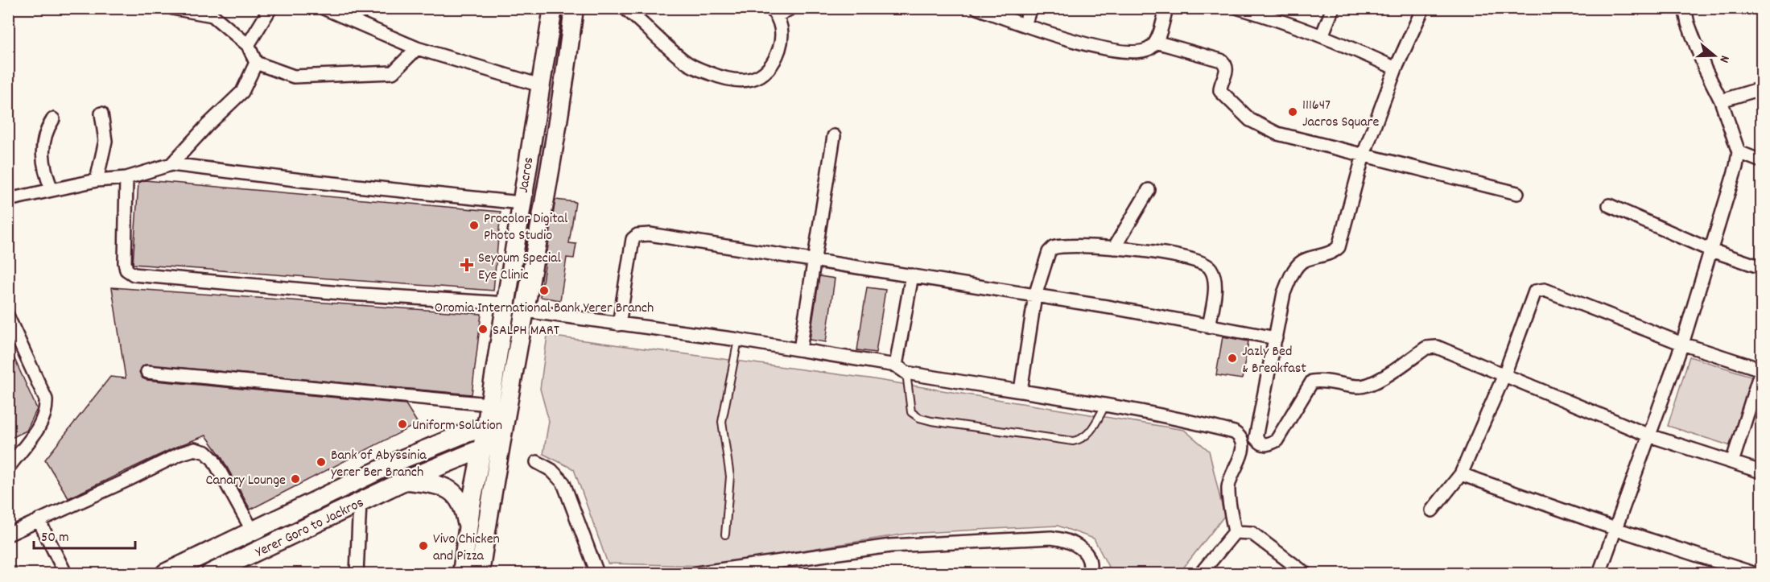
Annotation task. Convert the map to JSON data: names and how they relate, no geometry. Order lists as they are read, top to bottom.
{
  "streets": {
    "main road": ["Jacros", "Yerer Goro to Jackros"]
  },
  "crossings": [
    ["Jacros", "Yerer Goro to Jackros"]
  ],
  "places": {
    "other": [
      "111647 Jacros Square",
      "Procolor Digital Photo Studio",
      "Oromia International Bank Yerer Branch",
      "SALPH MART",
      "Jazly Bed & Breakfast",
      "Uniform Solution",
      "Bank of Abyssinia yerer Ber Branch",
      "Canary Lounge",
      "Vivo Chicken and Pizza"
    ],
    "health": ["Seyoum Special Eye Clinic"]
  },
  "scale_bar": "50 m",
  "north": "right"
}
